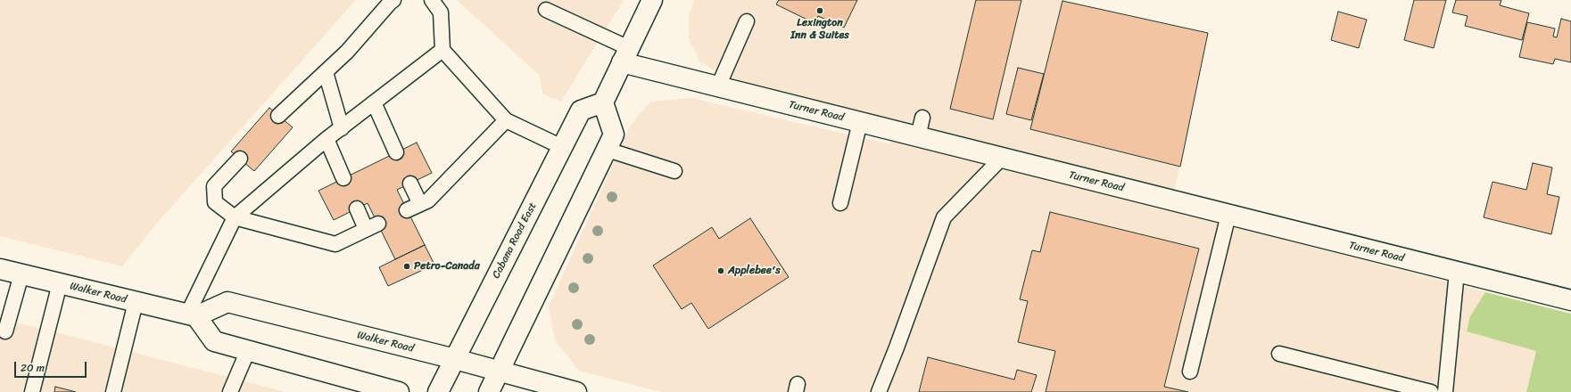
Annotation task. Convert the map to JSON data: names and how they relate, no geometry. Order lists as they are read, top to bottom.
{
  "streets": {
    "main road": ["Turner Road", "Cabana Road East", "Walker Road"]
  },
  "crossings": [
    ["Cabana Road East", "Walker Road"]
  ],
  "places": ["Lexington Inn & Suites", "Petro-Canada", "Applebee's"],
  "scale_bar": "20 m"
}
